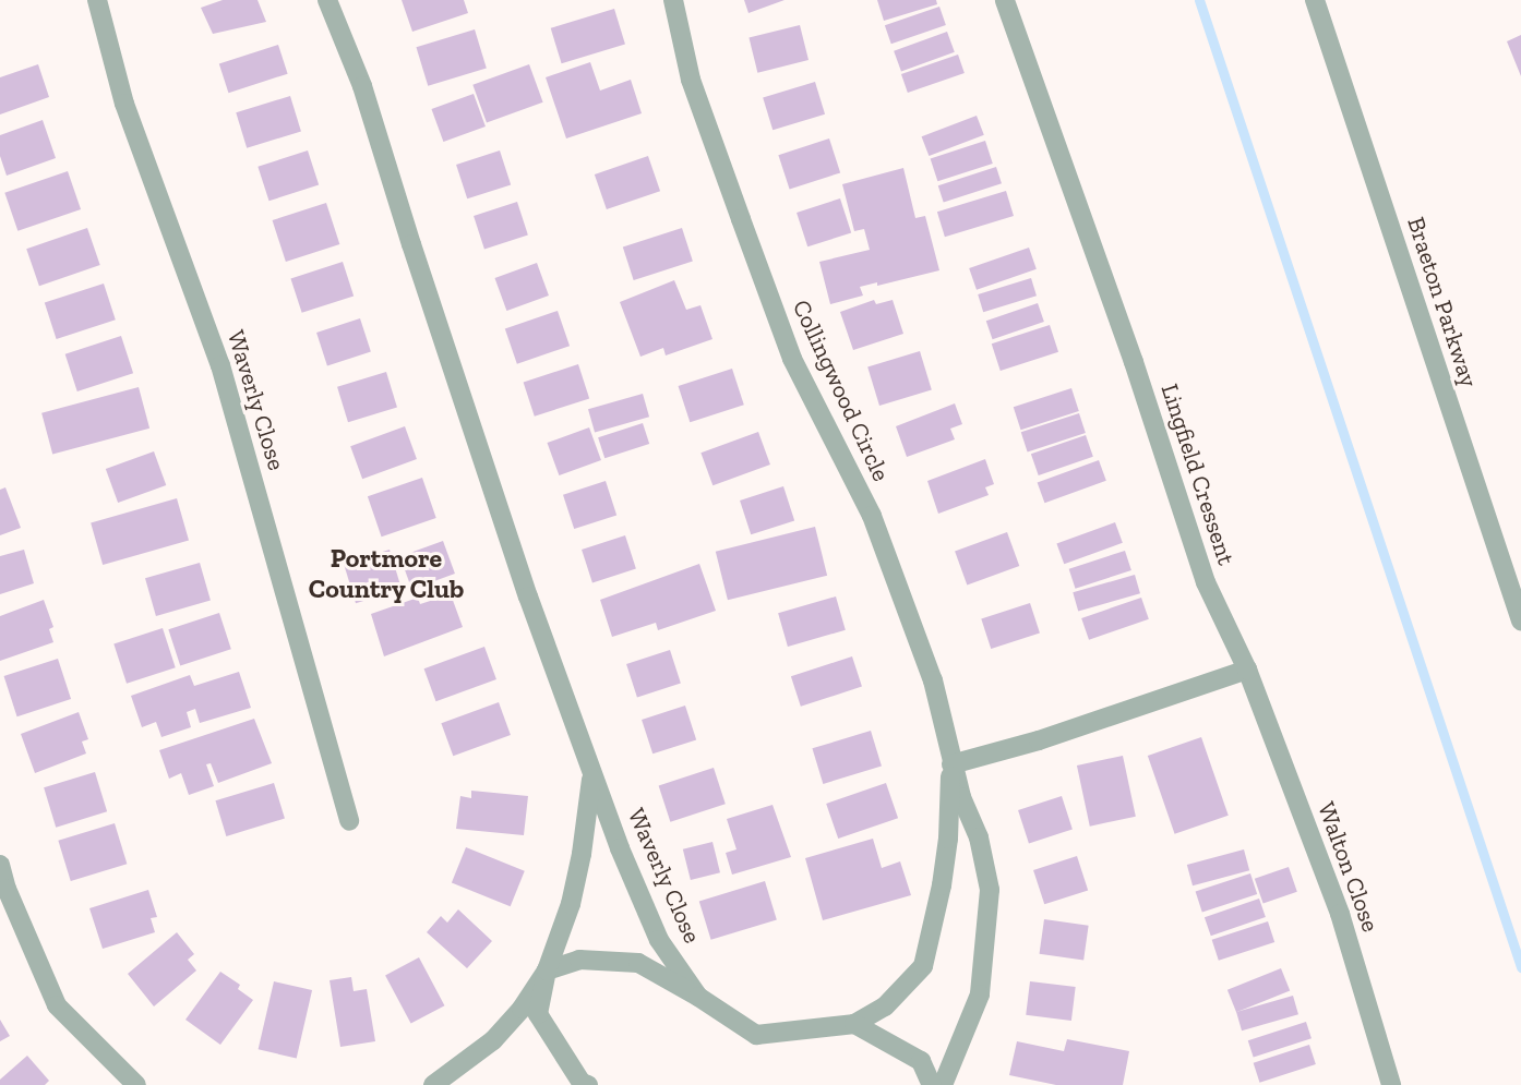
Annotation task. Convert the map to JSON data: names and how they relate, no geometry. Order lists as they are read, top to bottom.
{
  "streets": {
    "street": [
      "Braeton Parkway",
      "Collingwood Circle",
      "Waverly Close",
      "Lingfield Cressent",
      "Walton Close"
    ]
  },
  "crossings": [
    ["Lingfield Cressent", "Walton Close"]
  ],
  "districts": ["Portmore Country Club"]
}
